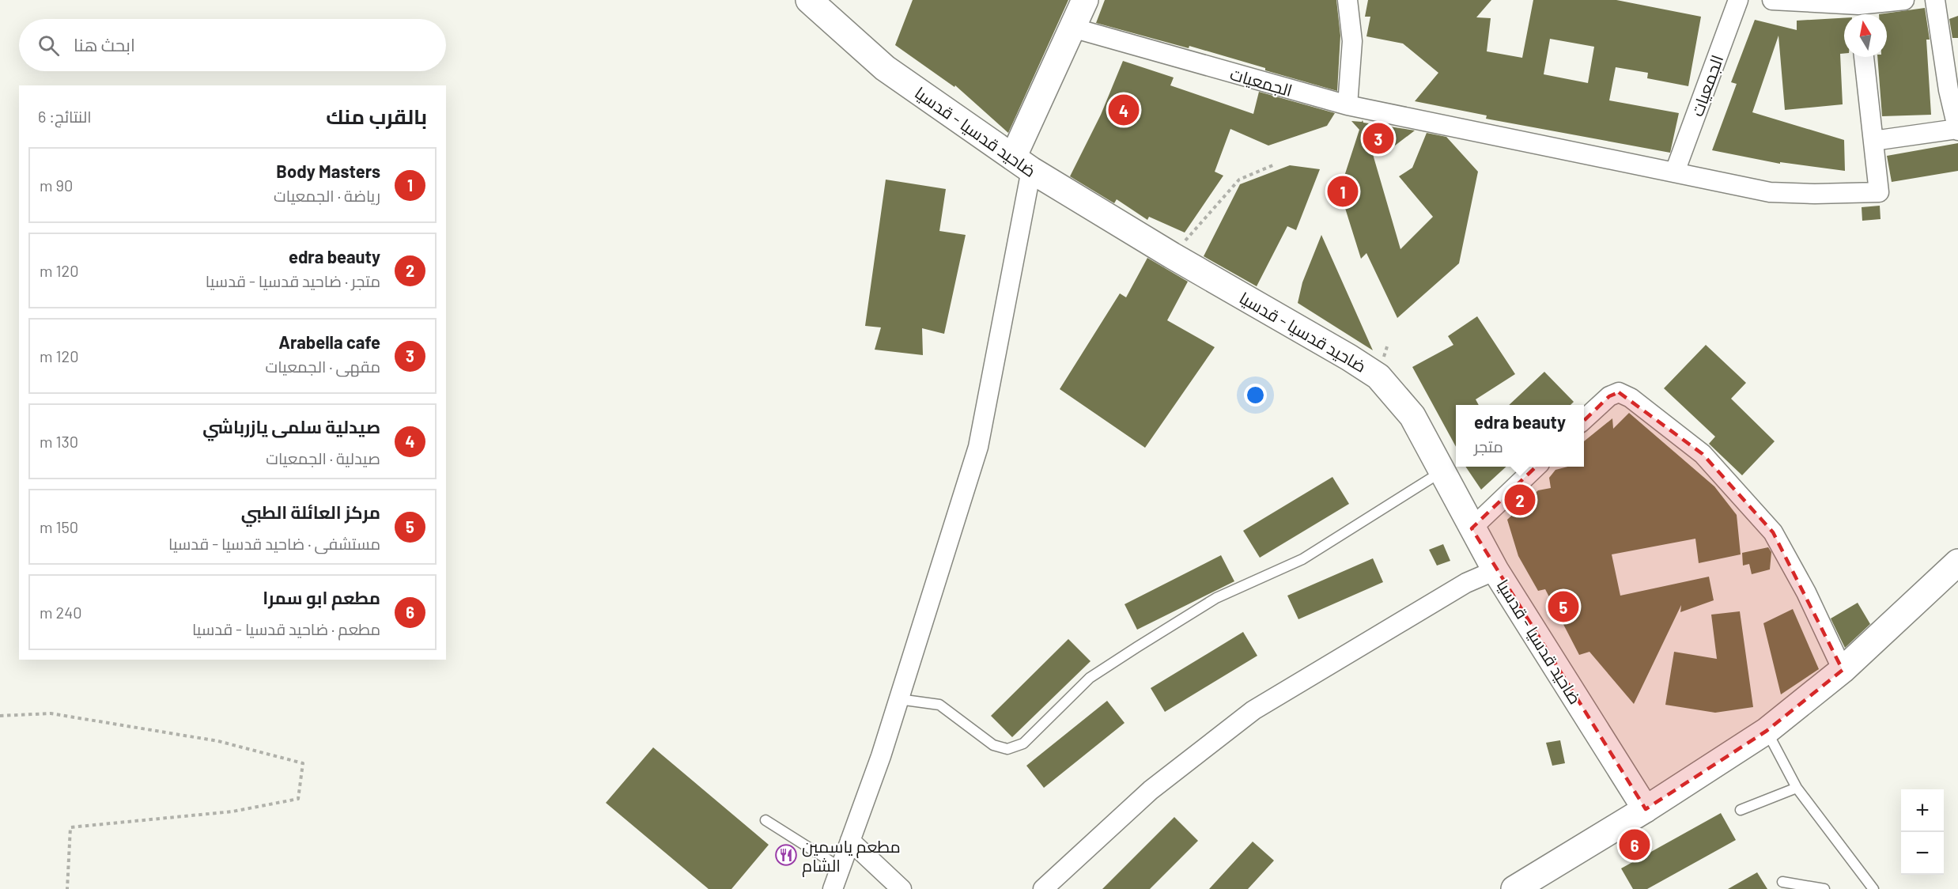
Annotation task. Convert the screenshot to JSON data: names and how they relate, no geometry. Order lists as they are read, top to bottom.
{
  "streets": {
    "main road": ["ضاحيد قدسيا - قدسيا"],
    "street": ["الجمعيات"]
  },
  "places": {
    "restaurant": ["مطعم ياسمين الشام"]
  },
  "north": "top",
  "page": {
    "search": "ابحث هنا",
    "heading": ["بالقرب منك", "النتائج: 6"],
    "pins": [
      "4",
      "3",
      "1",
      "2",
      "5",
      "6"
    ],
    "list": [
      {
        "mark": "1",
        "name": "Body Masters",
        "note": "رياضة · الجمعيات",
        "value": "90 m"
      },
      {
        "mark": "2",
        "name": "edra beauty",
        "note": "متجر · ضاحيد قدسيا - قدسيا",
        "value": "120 m"
      },
      {
        "mark": "3",
        "name": "Arabella cafe",
        "note": "مقهى · الجمعيات",
        "value": "120 m"
      },
      {
        "mark": "4",
        "name": "صيدلية سلمى يازرباشي",
        "note": "صيدلية · الجمعيات",
        "value": "130 m"
      },
      {
        "mark": "5",
        "name": "مركز العائلة الطبي",
        "note": "مستشفى · ضاحيد قدسيا - قدسيا",
        "value": "150 m"
      },
      {
        "mark": "6",
        "name": "مطعم ابو سمرا",
        "note": "مطعم · ضاحيد قدسيا - قدسيا",
        "value": "240 m"
      }
    ],
    "popup": ["edra beauty", "متجر"],
    "map_buttons": ["+", "−"]
  }
}
